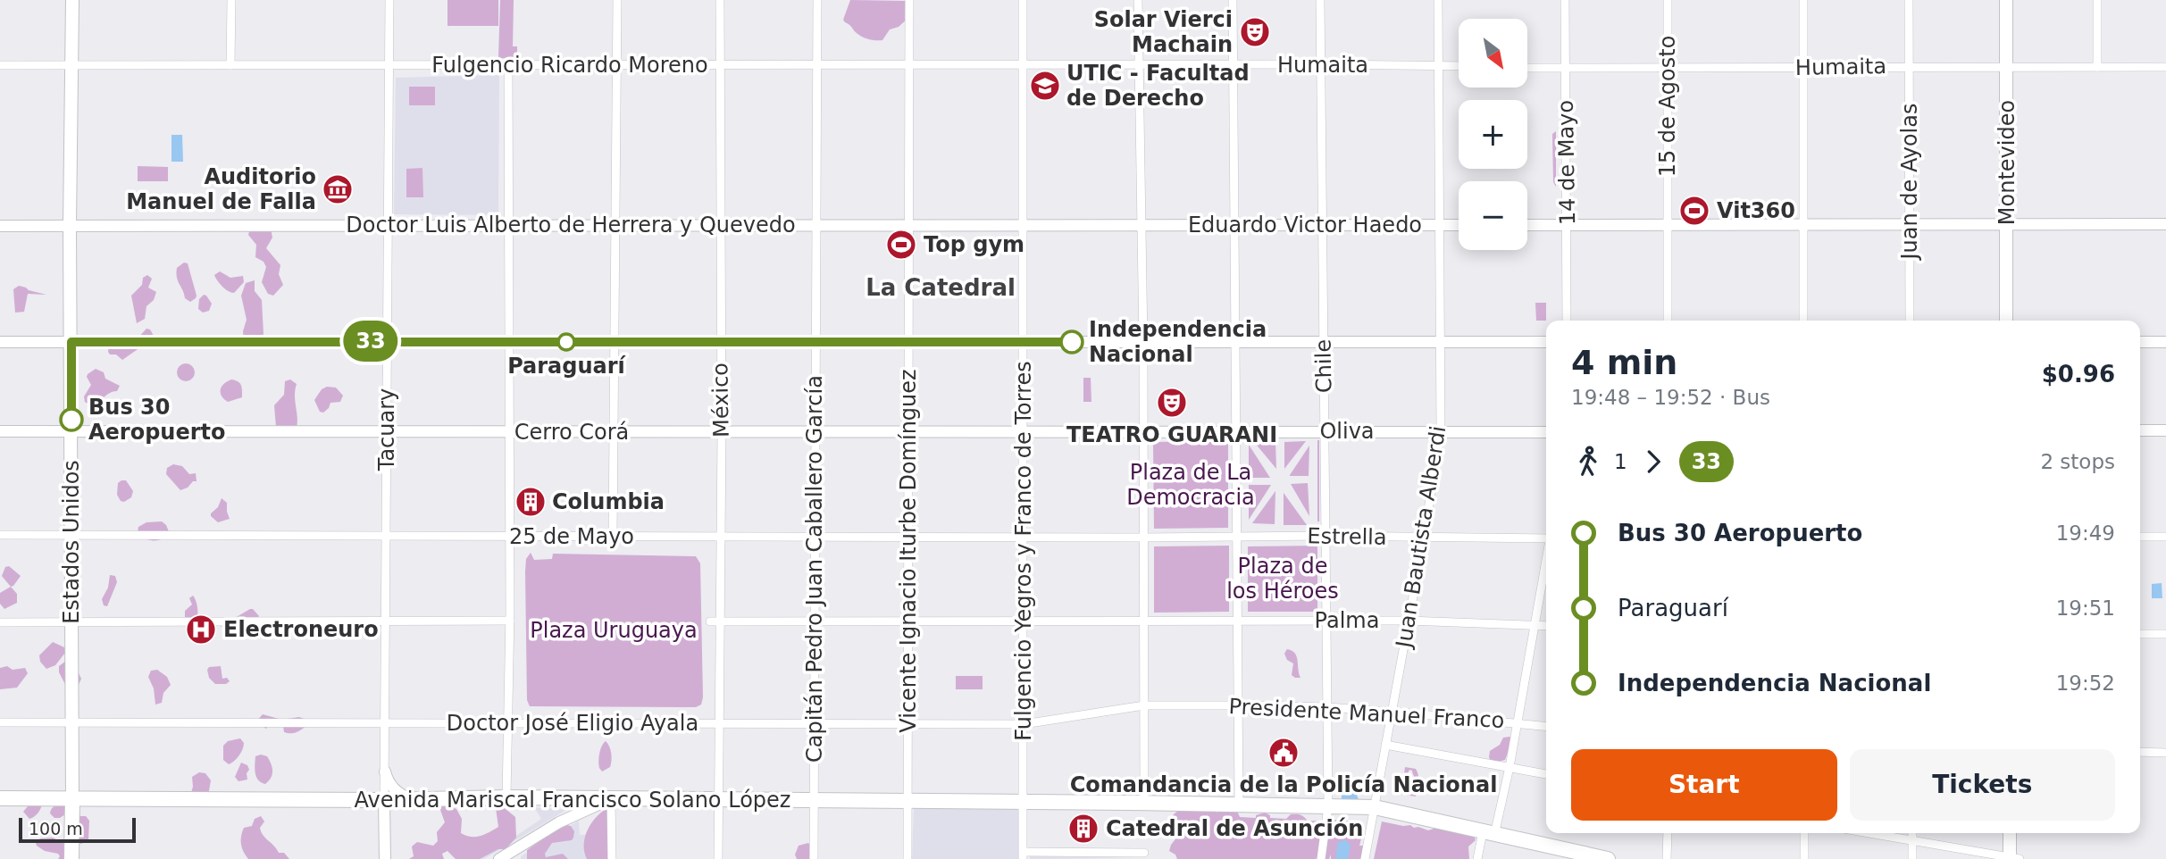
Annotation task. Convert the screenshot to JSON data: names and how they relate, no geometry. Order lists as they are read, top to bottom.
{
  "streets": {
    "highway": ["Estados Unidos", "Avenida Mariscal Francisco Solano López"],
    "main road": ["Montevideo"],
    "street": [
      "Fulgencio Ricardo Moreno",
      "Humaita",
      "15 de Agosto",
      "14 de Mayo",
      "Juan de Ayolas",
      "Doctor Luis Alberto de Herrera y Quevedo",
      "Eduardo Victor Haedo",
      "Chile",
      "México",
      "Tacuary",
      "Oliva",
      "Cerro Corá",
      "25 de Mayo",
      "Estrella",
      "Juan Bautista Alberdi",
      "Vicente Ignacio Iturbe Domínguez",
      "Fulgencio Yegros y Franco de Torres",
      "Capitán Pedro Juan Caballero García",
      "Palma",
      "Presidente Manuel Franco",
      "Doctor José Eligio Ayala"
    ]
  },
  "crossings": [
    ["Fulgencio Ricardo Moreno", "Humaita"],
    ["Fulgencio Ricardo Moreno", "México"],
    ["Fulgencio Ricardo Moreno", "Tacuary"],
    ["Fulgencio Ricardo Moreno", "Estados Unidos"],
    ["Fulgencio Ricardo Moreno", "Vicente Ignacio Iturbe Domínguez"],
    ["Fulgencio Ricardo Moreno", "Fulgencio Yegros y Franco de Torres"],
    ["Fulgencio Ricardo Moreno", "Capitán Pedro Juan Caballero García"],
    ["Humaita", "15 de Agosto"],
    ["Humaita", "14 de Mayo"],
    ["Humaita", "Montevideo"],
    ["Humaita", "Juan de Ayolas"],
    ["Humaita", "Chile"],
    ["Humaita", "Juan Bautista Alberdi"],
    ["Doctor Luis Alberto de Herrera y Quevedo", "Eduardo Victor Haedo"],
    ["Doctor Luis Alberto de Herrera y Quevedo", "México"],
    ["Doctor Luis Alberto de Herrera y Quevedo", "Tacuary"],
    ["Doctor Luis Alberto de Herrera y Quevedo", "Estados Unidos"],
    ["Doctor Luis Alberto de Herrera y Quevedo", "Vicente Ignacio Iturbe Domínguez"],
    ["Doctor Luis Alberto de Herrera y Quevedo", "Fulgencio Yegros y Franco de Torres"],
    ["Doctor Luis Alberto de Herrera y Quevedo", "Capitán Pedro Juan Caballero García"],
    ["Eduardo Victor Haedo", "Chile"],
    ["Eduardo Victor Haedo", "Juan Bautista Alberdi"],
    ["Chile", "Oliva"],
    ["Chile", "Estrella"],
    ["Chile", "Palma"],
    ["Chile", "Presidente Manuel Franco"],
    ["Chile", "Avenida Mariscal Francisco Solano López"],
    ["México", "Cerro Corá"],
    ["México", "25 de Mayo"],
    ["México", "Palma"],
    ["México", "Doctor José Eligio Ayala"],
    ["México", "Avenida Mariscal Francisco Solano López"],
    ["Tacuary", "Cerro Corá"],
    ["Tacuary", "25 de Mayo"],
    ["Tacuary", "Doctor José Eligio Ayala"],
    ["Tacuary", "Avenida Mariscal Francisco Solano López"],
    ["Oliva", "Cerro Corá"],
    ["Oliva", "Juan Bautista Alberdi"],
    ["Cerro Corá", "Estados Unidos"],
    ["Cerro Corá", "Vicente Ignacio Iturbe Domínguez"],
    ["Cerro Corá", "Fulgencio Yegros y Franco de Torres"],
    ["Cerro Corá", "Capitán Pedro Juan Caballero García"],
    ["25 de Mayo", "Estrella"],
    ["25 de Mayo", "Estados Unidos"],
    ["25 de Mayo", "Vicente Ignacio Iturbe Domínguez"],
    ["25 de Mayo", "Fulgencio Yegros y Franco de Torres"],
    ["25 de Mayo", "Capitán Pedro Juan Caballero García"],
    ["Estrella", "Juan Bautista Alberdi"],
    ["Juan Bautista Alberdi", "Palma"],
    ["Juan Bautista Alberdi", "Presidente Manuel Franco"],
    ["Juan Bautista Alberdi", "Avenida Mariscal Francisco Solano López"],
    ["Estados Unidos", "Doctor José Eligio Ayala"],
    ["Estados Unidos", "Avenida Mariscal Francisco Solano López"],
    ["Vicente Ignacio Iturbe Domínguez", "Palma"],
    ["Vicente Ignacio Iturbe Domínguez", "Doctor José Eligio Ayala"],
    ["Vicente Ignacio Iturbe Domínguez", "Avenida Mariscal Francisco Solano López"],
    ["Fulgencio Yegros y Franco de Torres", "Palma"],
    ["Fulgencio Yegros y Franco de Torres", "Doctor José Eligio Ayala"],
    ["Fulgencio Yegros y Franco de Torres", "Avenida Mariscal Francisco Solano López"],
    ["Capitán Pedro Juan Caballero García", "Palma"],
    ["Capitán Pedro Juan Caballero García", "Doctor José Eligio Ayala"],
    ["Capitán Pedro Juan Caballero García", "Avenida Mariscal Francisco Solano López"],
    ["Presidente Manuel Franco", "Doctor José Eligio Ayala"]
  ],
  "districts": ["La Catedral"],
  "parks": ["Plaza de La Democracia", "Plaza de los Héroes", "Plaza Uruguaya"],
  "places": {
    "theatre": ["Solar Vierci Machain", "TEATRO GUARANI"],
    "school or university": ["UTIC - Facultad de Derecho"],
    "museum": ["Auditorio Manuel de Falla"],
    "sports": ["Vit360", "Top gym"],
    "other": ["Paraguarí", "Independencia Nacional", "Bus 30 Aeropuerto"],
    "building": ["Columbia", "Catedral de Asunción"],
    "hospital": ["Electroneuro"],
    "public building": ["Comandancia de la Policía Nacional"]
  },
  "lines": ["bus line 33"],
  "scale_bar": "100 m",
  "north": "bottom right",
  "page": {
    "on_map": "33",
    "map_buttons": ["+", "−"],
    "heading": ["4 min", "19:48 – 19:52 · Bus", "$0.96"],
    "legs": ["1", "33", "2 stops"],
    "list": [
      {
        "name": "Bus 30 Aeropuerto",
        "value": "19:49"
      },
      {
        "name": "Paraguarí",
        "value": "19:51"
      },
      {
        "name": "Independencia Nacional",
        "value": "19:52"
      }
    ],
    "buttons": ["Start", "Tickets"],
    "scale": "100 m"
  }
}
